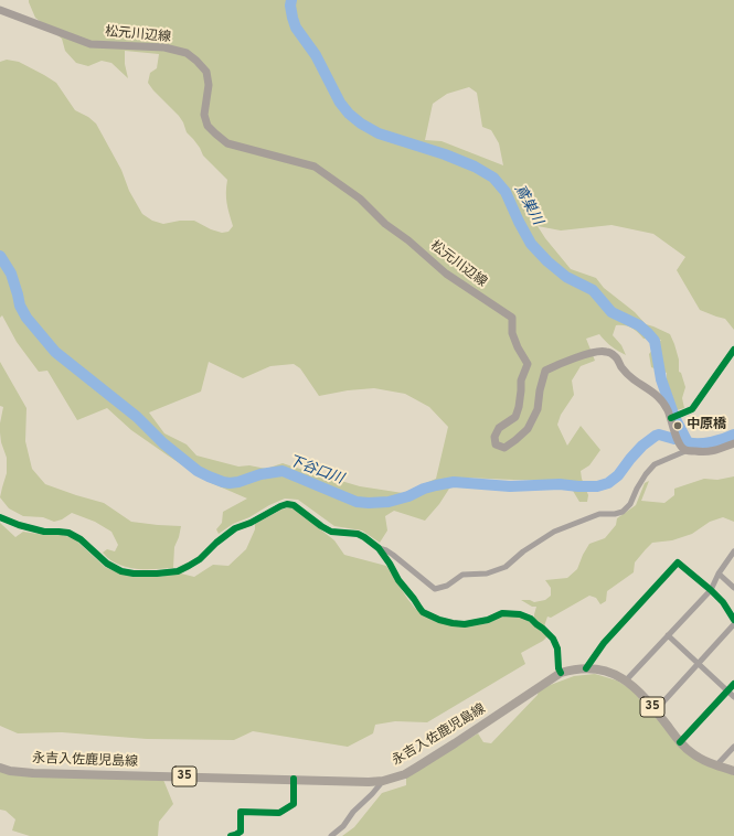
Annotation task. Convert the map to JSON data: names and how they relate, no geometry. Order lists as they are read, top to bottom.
{
  "streets": {
    "main road": ["松元川辺線", "35", "永吉入佐鹿児島線"]
  },
  "water": ["鳶巣川", "下谷口川"],
  "places": ["中原橋"]
}
